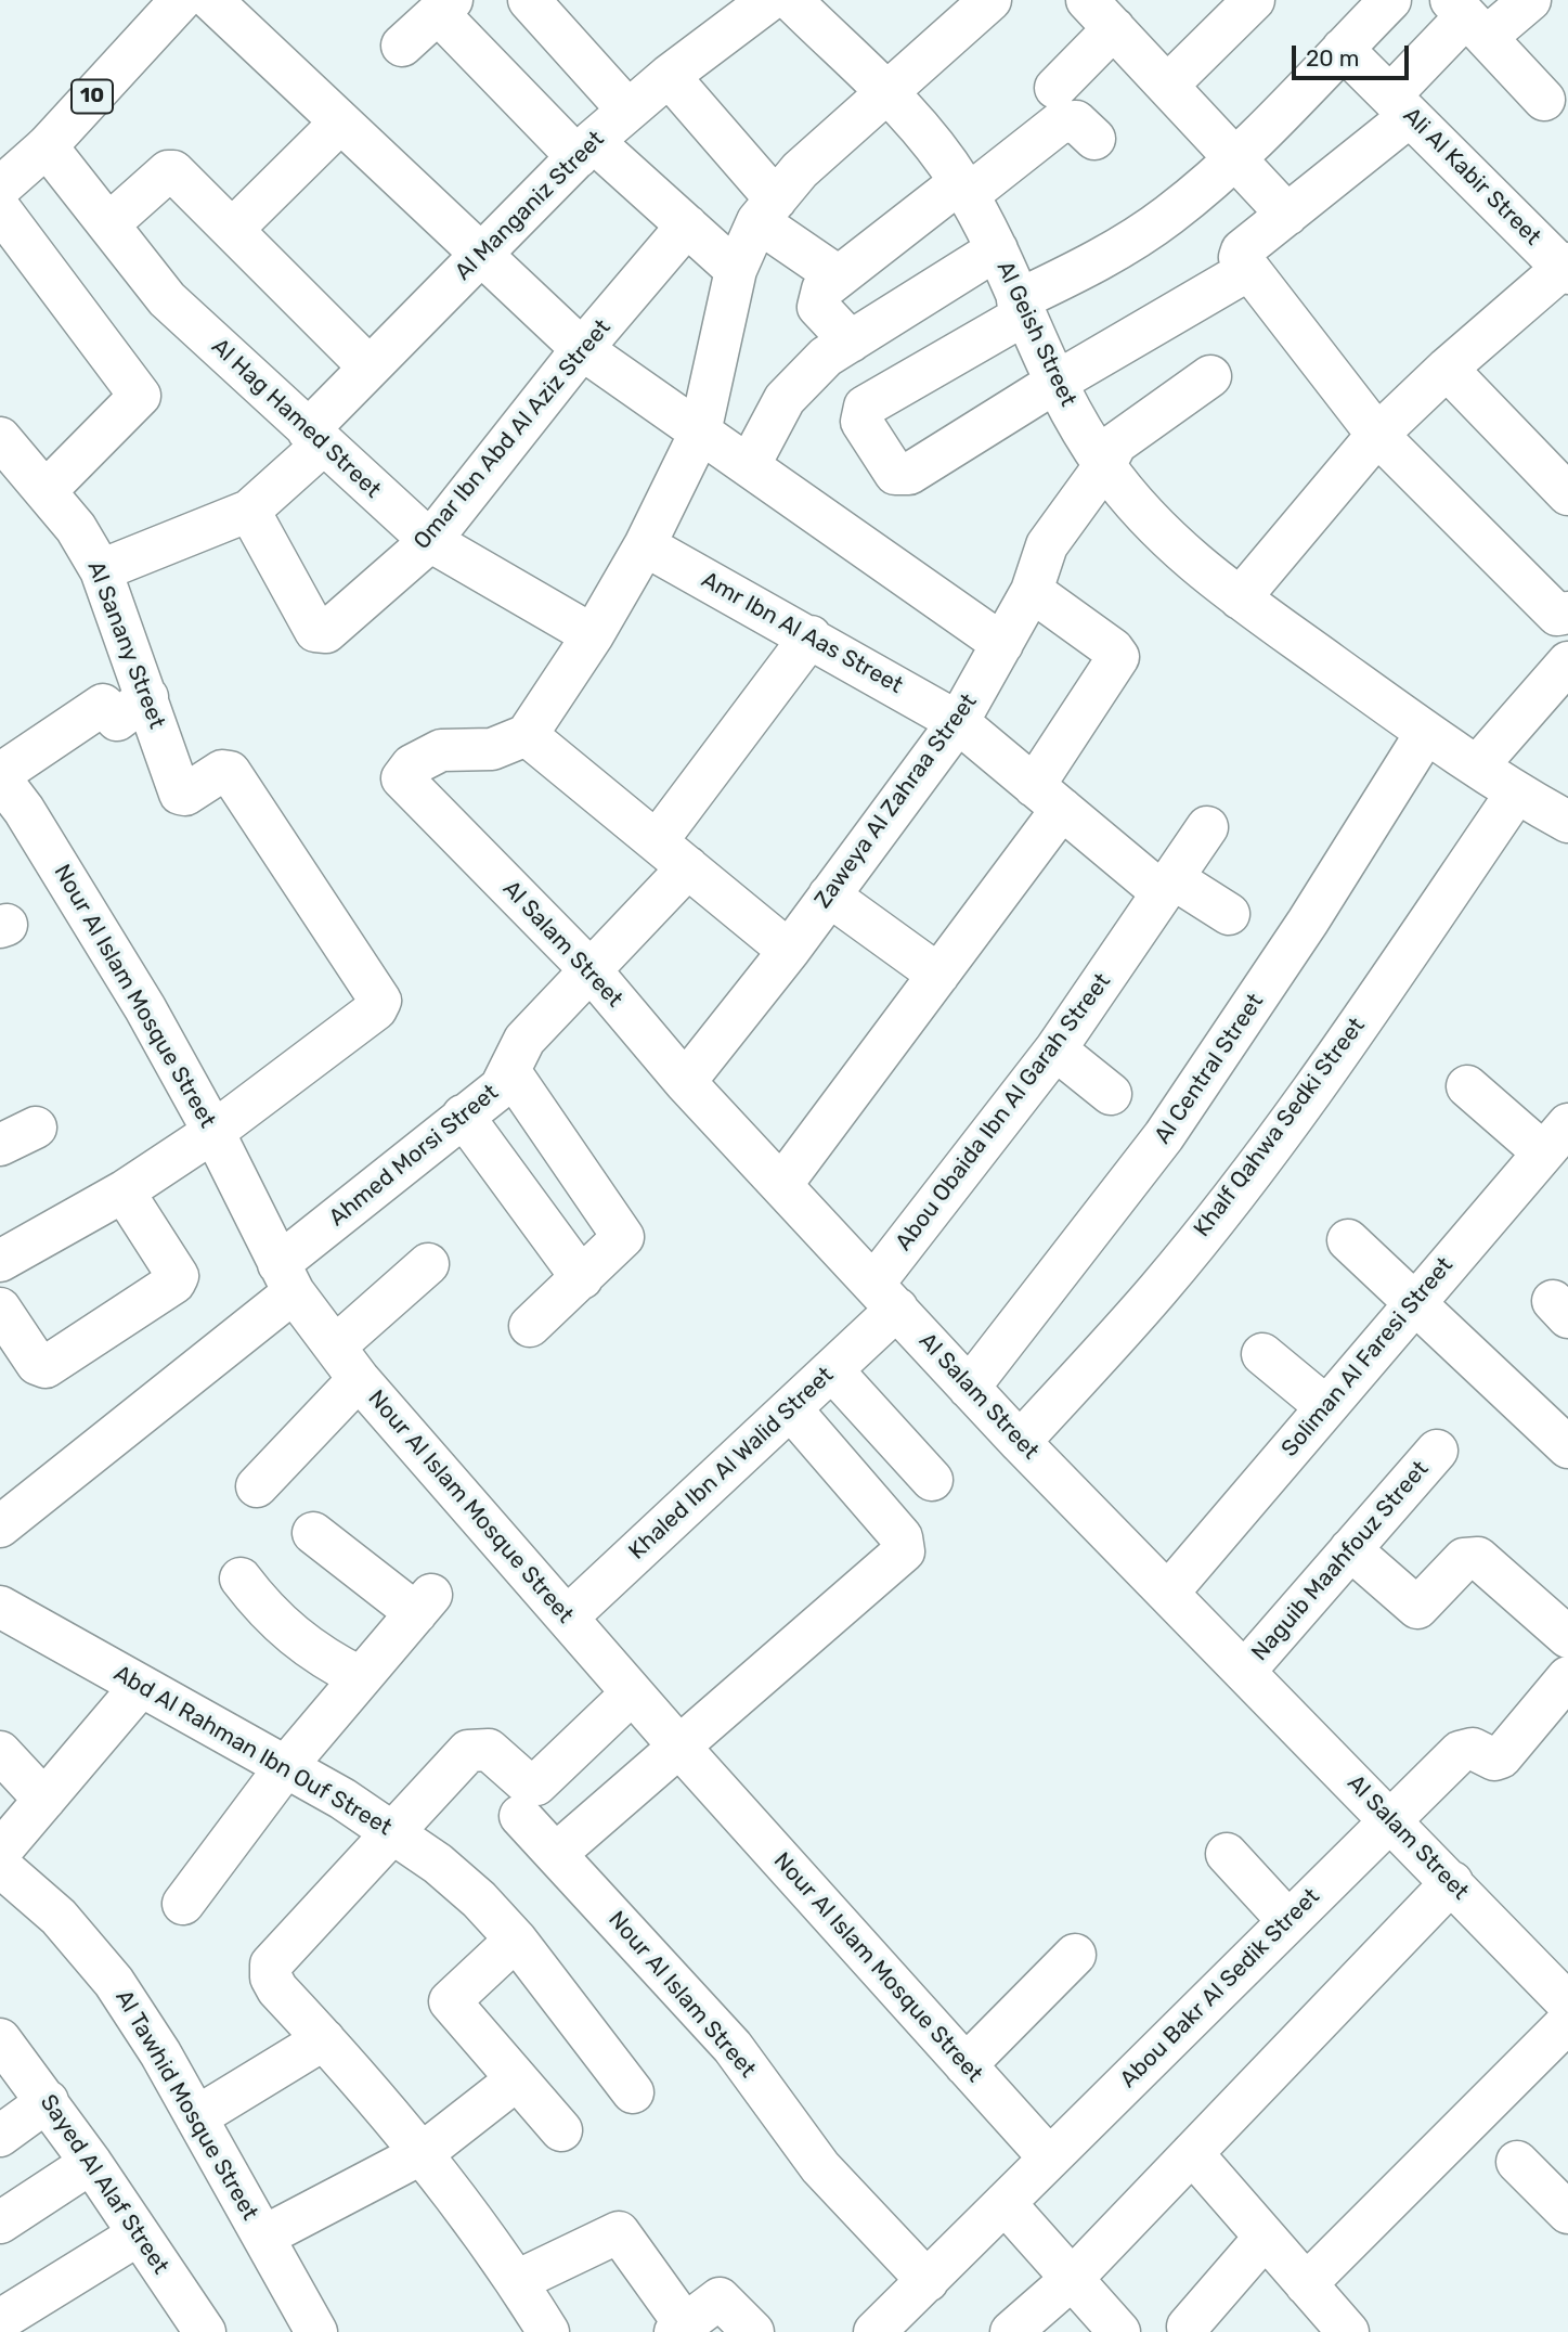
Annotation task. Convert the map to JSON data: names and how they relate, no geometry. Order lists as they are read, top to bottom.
{
  "streets": {
    "street": [
      "10",
      "Ali Al Kabir Street",
      "Al Manganiz Street",
      "Al Geish Street",
      "Al Hag Hamed Street",
      "Omar Ibn Abd Al Aziz Street",
      "Amr Ibn Al Aas Street",
      "Al Sanany Street",
      "Zaweya Al Zahraa Street",
      "Al Salam Street",
      "Nour Al Islam Mosque Street",
      "Al Central Street",
      "Abou Obaida Ibn Al Garah Street",
      "Khalf Qahwa Sedki Street",
      "Ahmed Morsi Street",
      "Soliman Al Faresi Street",
      "Khaled Ibn Al Walid Street",
      "Naguib Maahfouz Street",
      "Abd Al Rahman Ibn Ouf Street",
      "Abou Bakr Al Sedik Street",
      "Nour Al Islam Street",
      "Al Tawhid Mosque Street",
      "Sayed Al Alaf Street"
    ]
  },
  "crossings": [
    ["10", "Al Hag Hamed Street"],
    ["Al Manganiz Street", "Al Hag Hamed Street"],
    ["Al Manganiz Street", "Omar Ibn Abd Al Aziz Street"],
    ["Al Geish Street", "Zaweya Al Zahraa Street"],
    ["Al Geish Street", "Al Central Street"],
    ["Al Geish Street", "Khalf Qahwa Sedki Street"],
    ["Al Hag Hamed Street", "Omar Ibn Abd Al Aziz Street"],
    ["Amr Ibn Al Aas Street", "Zaweya Al Zahraa Street"],
    ["Amr Ibn Al Aas Street", "Abou Obaida Ibn Al Garah Street"],
    ["Amr Ibn Al Aas Street", "Ahmed Morsi Street"],
    ["Al Sanany Street", "Nour Al Islam Mosque Street"],
    ["Zaweya Al Zahraa Street", "Al Salam Street"],
    ["Al Salam Street", "Al Central Street"],
    ["Al Salam Street", "Abou Obaida Ibn Al Garah Street"],
    ["Al Salam Street", "Khalf Qahwa Sedki Street"],
    ["Al Salam Street", "Ahmed Morsi Street"],
    ["Al Salam Street", "Soliman Al Faresi Street"],
    ["Al Salam Street", "Khaled Ibn Al Walid Street"],
    ["Al Salam Street", "Naguib Maahfouz Street"],
    ["Al Salam Street", "Abou Bakr Al Sedik Street"],
    ["Nour Al Islam Mosque Street", "Ahmed Morsi Street"],
    ["Nour Al Islam Mosque Street", "Khaled Ibn Al Walid Street"],
    ["Nour Al Islam Mosque Street", "Abou Bakr Al Sedik Street"],
    ["Abou Obaida Ibn Al Garah Street", "Khaled Ibn Al Walid Street"],
    ["Abou Bakr Al Sedik Street", "Nour Al Islam Street"]
  ],
  "scale_bar": "20 m"
}
